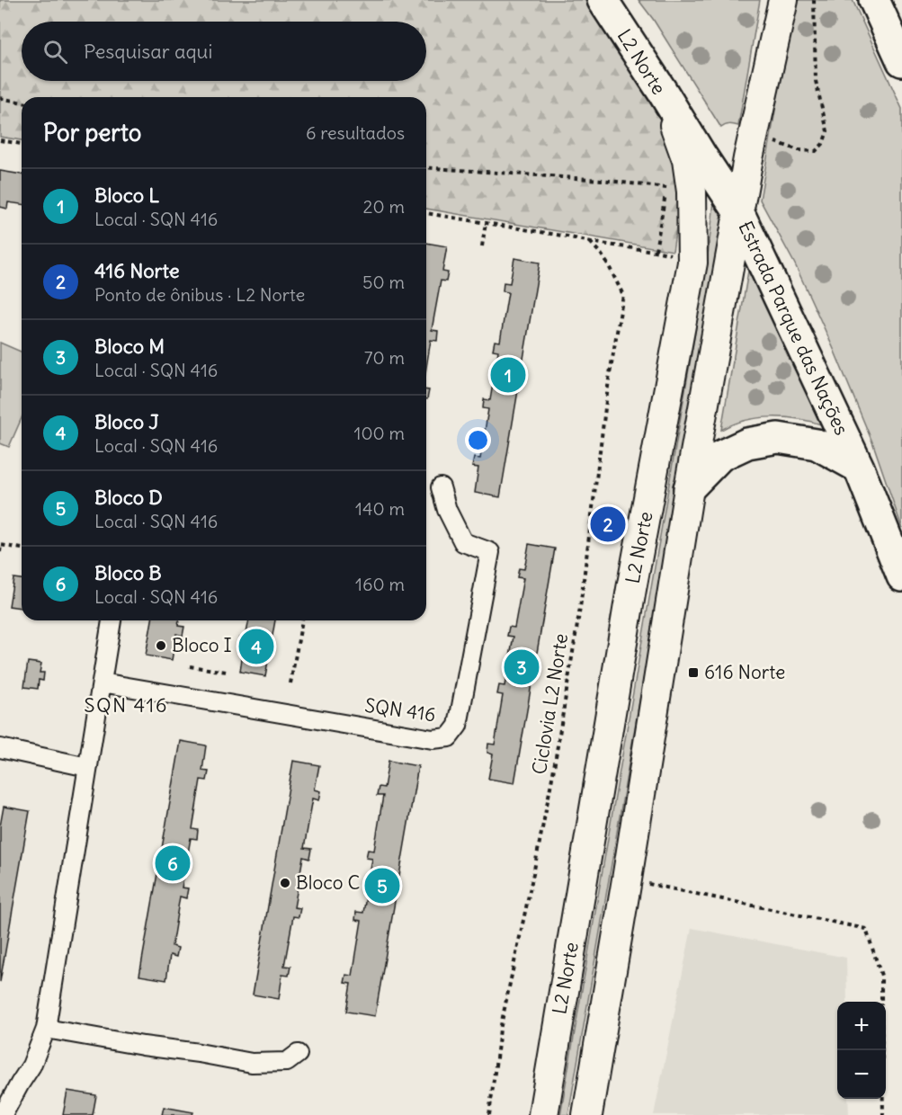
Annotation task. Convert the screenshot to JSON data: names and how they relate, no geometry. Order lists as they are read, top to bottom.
{
  "streets": {
    "highway": ["L2 Norte", "Estrada Parque das Nações"],
    "street": ["SQN 416"],
    "path": ["Ciclovia L2 Norte"]
  },
  "crossings": [
    ["L2 Norte", "Estrada Parque das Nações"]
  ],
  "districts": ["SQN 416"],
  "places": {
    "other": ["Bloco I", "Bloco C"],
    "transit": ["616 Norte"]
  },
  "page": {
    "search": "Pesquisar aqui",
    "heading": ["Por perto", "6 resultados"],
    "list": [
      {
        "mark": "1",
        "name": "Bloco L",
        "note": "Local · SQN 416",
        "value": "20 m"
      },
      {
        "mark": "2",
        "name": "416 Norte",
        "note": "Ponto de ônibus · L2 Norte",
        "value": "50 m"
      },
      {
        "mark": "3",
        "name": "Bloco M",
        "note": "Local · SQN 416",
        "value": "70 m"
      },
      {
        "mark": "4",
        "name": "Bloco J",
        "note": "Local · SQN 416",
        "value": "100 m"
      },
      {
        "mark": "5",
        "name": "Bloco D",
        "note": "Local · SQN 416",
        "value": "140 m"
      },
      {
        "mark": "6",
        "name": "Bloco B",
        "note": "Local · SQN 416",
        "value": "160 m"
      }
    ],
    "pins": [
      "1",
      "2",
      "4",
      "3",
      "6",
      "5"
    ],
    "map_buttons": ["+", "−"]
  }
}
